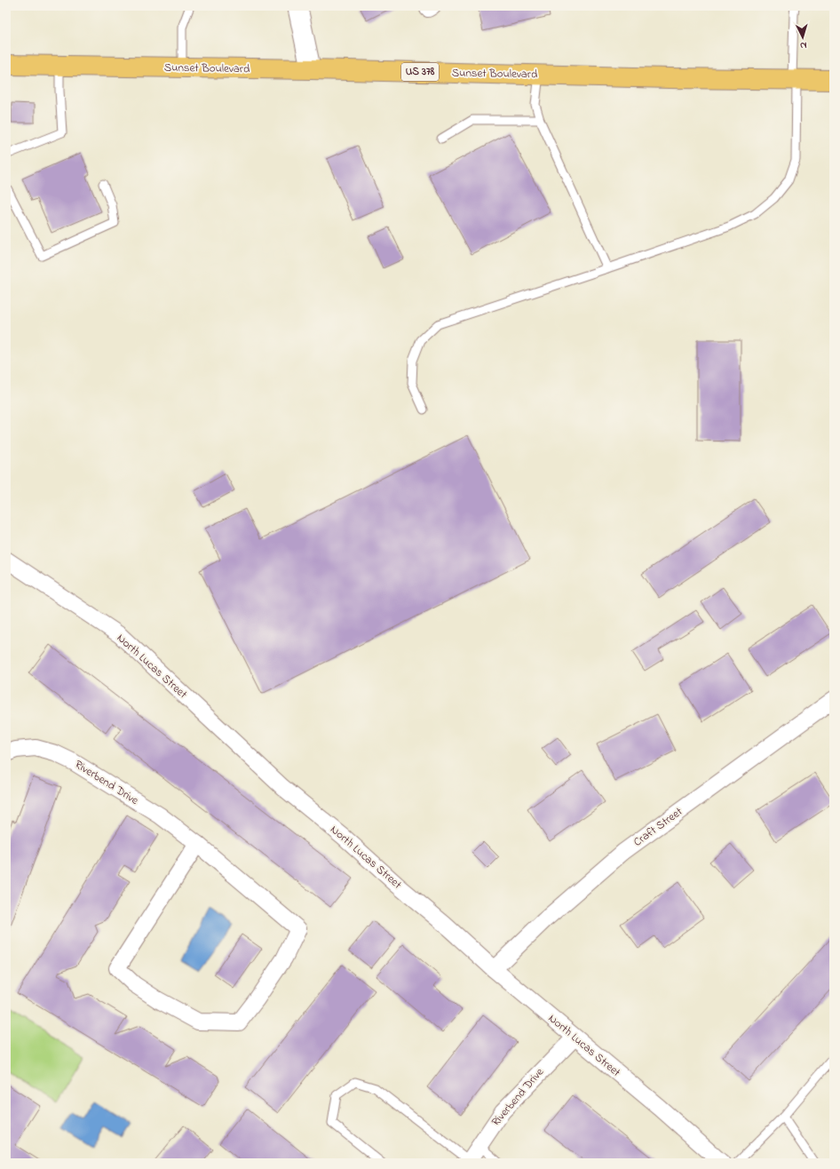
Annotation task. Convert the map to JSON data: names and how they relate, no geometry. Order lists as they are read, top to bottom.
{
  "streets": {
    "main road": ["Sunset Boulevard", "US 378"],
    "street": ["North Lucas Street", "Riverbend Drive", "Craft Street"]
  },
  "crossings": [
    ["North Lucas Street", "Riverbend Drive"],
    ["North Lucas Street", "Craft Street"]
  ],
  "north": "bottom"
}
